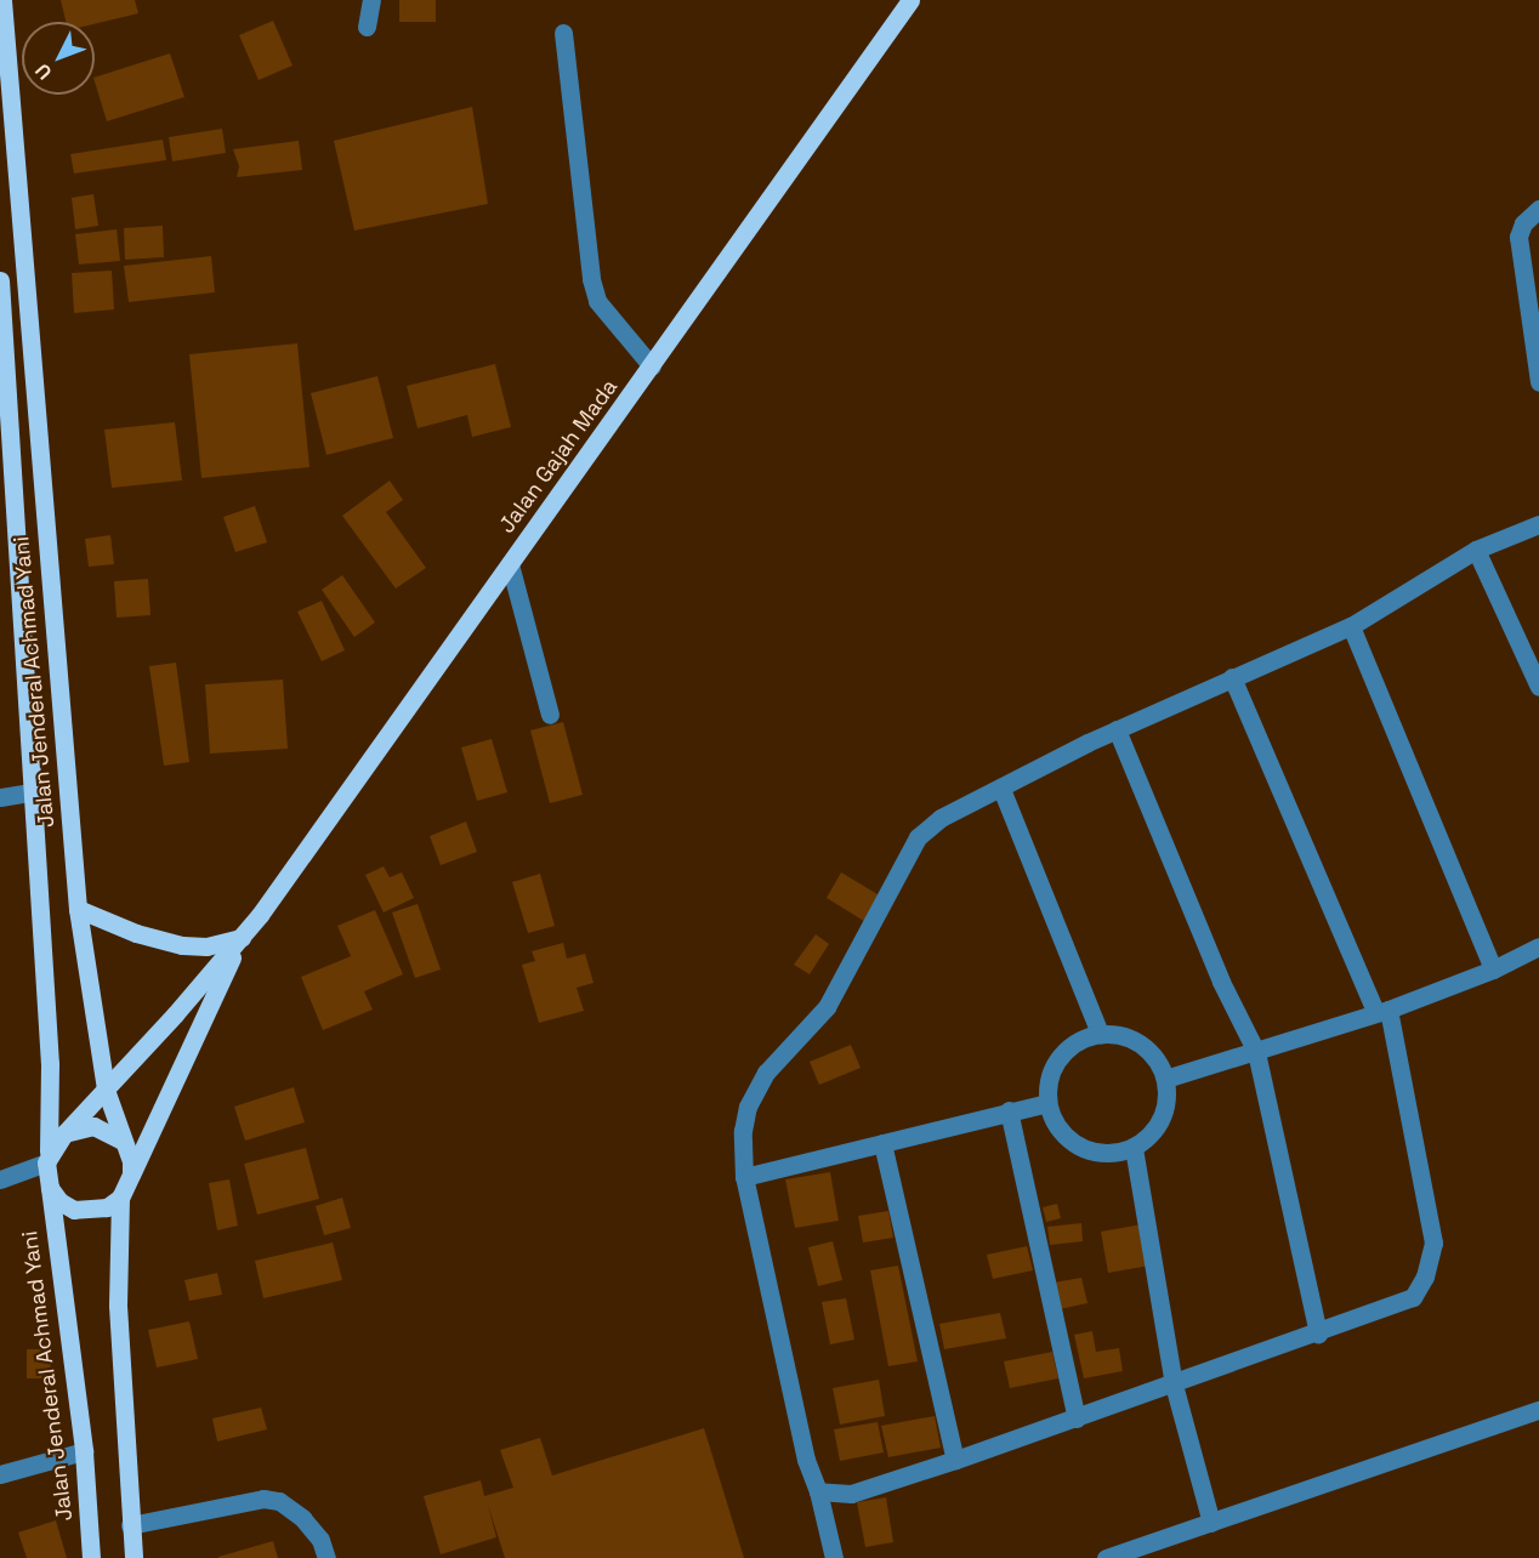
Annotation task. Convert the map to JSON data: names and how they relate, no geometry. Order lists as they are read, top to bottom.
{
  "streets": {
    "main road": ["Jalan Gajah Mada", "Jalan Jenderal Achmad Yani"]
  },
  "north": "bottom left"
}
